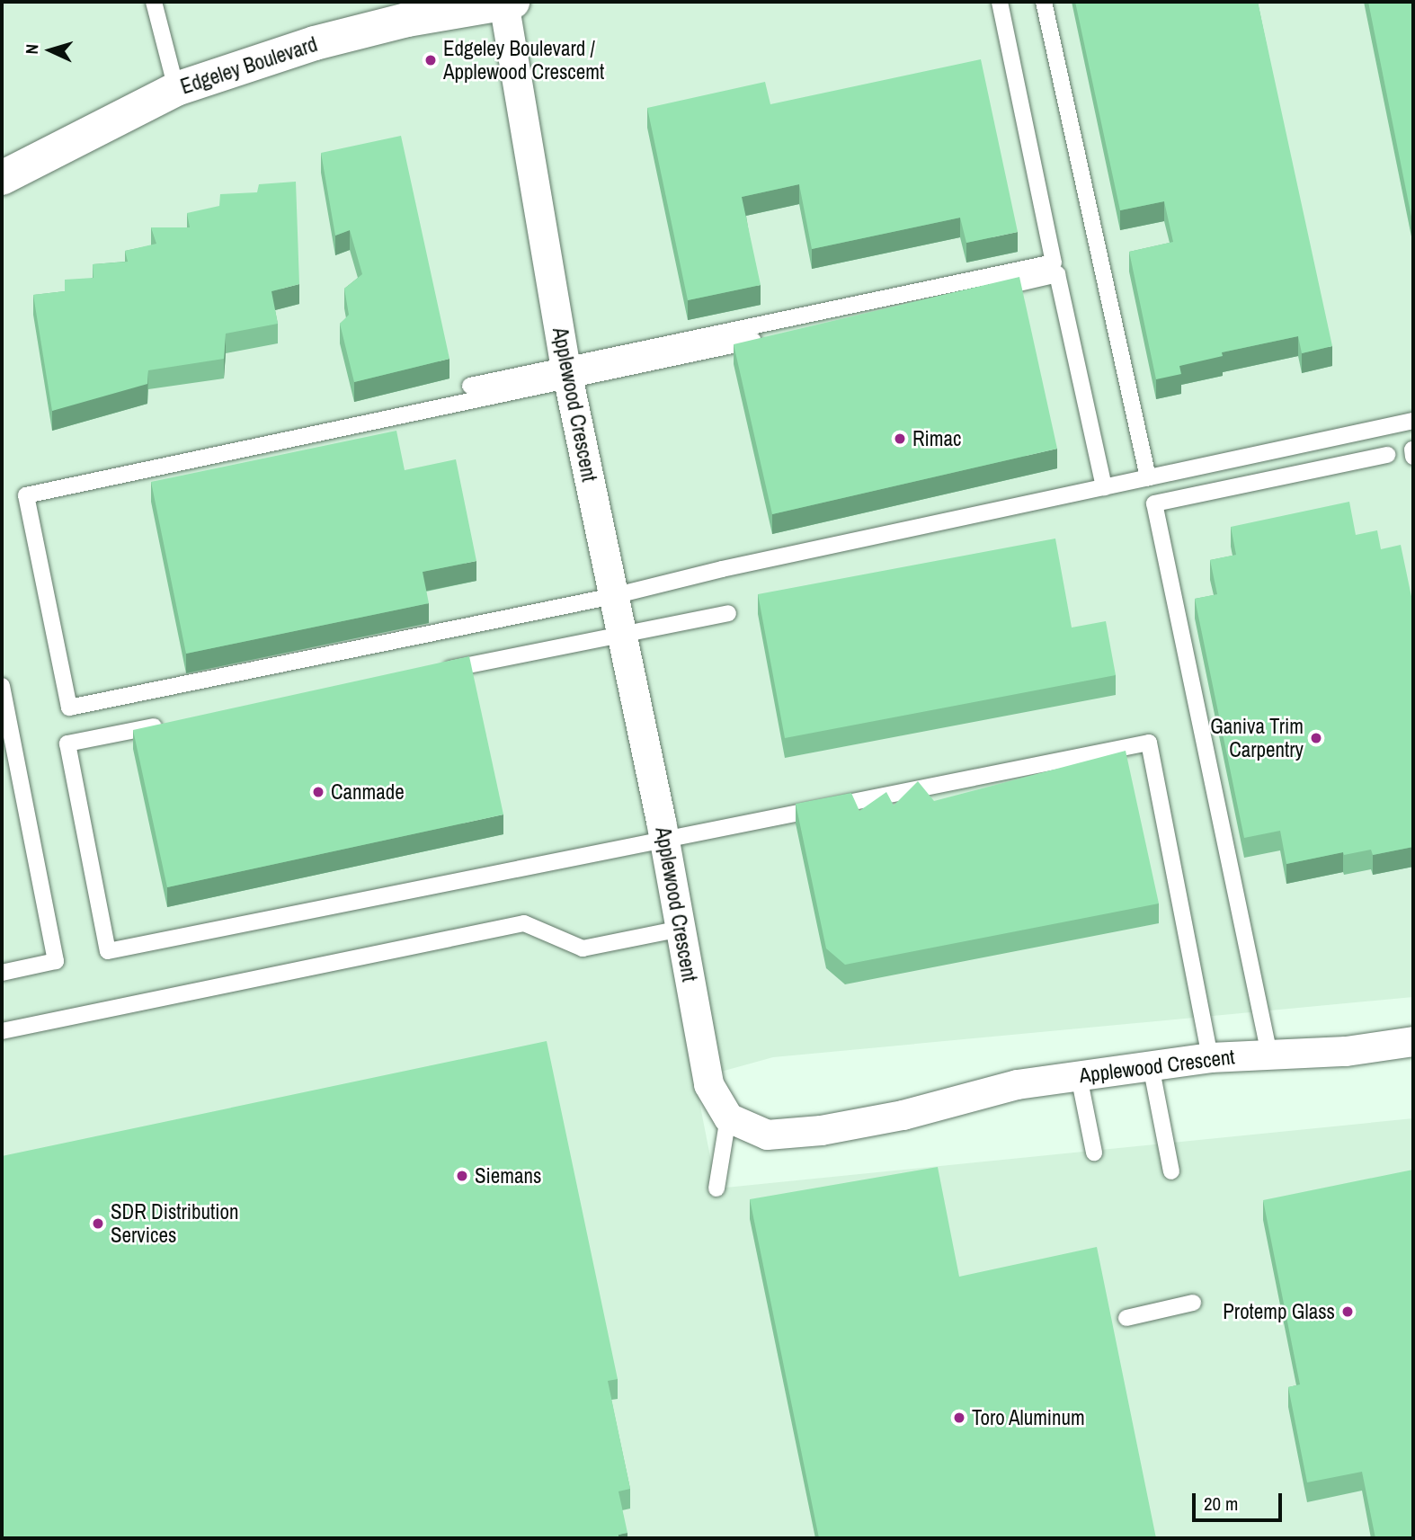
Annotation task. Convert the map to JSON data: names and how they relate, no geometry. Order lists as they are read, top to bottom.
{
  "streets": {
    "street": ["Edgeley Boulevard", "Applewood Crescent"]
  },
  "crossings": [
    ["Edgeley Boulevard", "Applewood Crescent"]
  ],
  "places": [
    "Edgeley Boulevard / Applewood Crescemt",
    "Rimac",
    "Ganiva Trim Carpentry",
    "Canmade",
    "Siemans",
    "SDR Distribution Services",
    "Protemp Glass",
    "Toro Aluminum"
  ],
  "scale_bar": "20 m",
  "north": "left"
}
